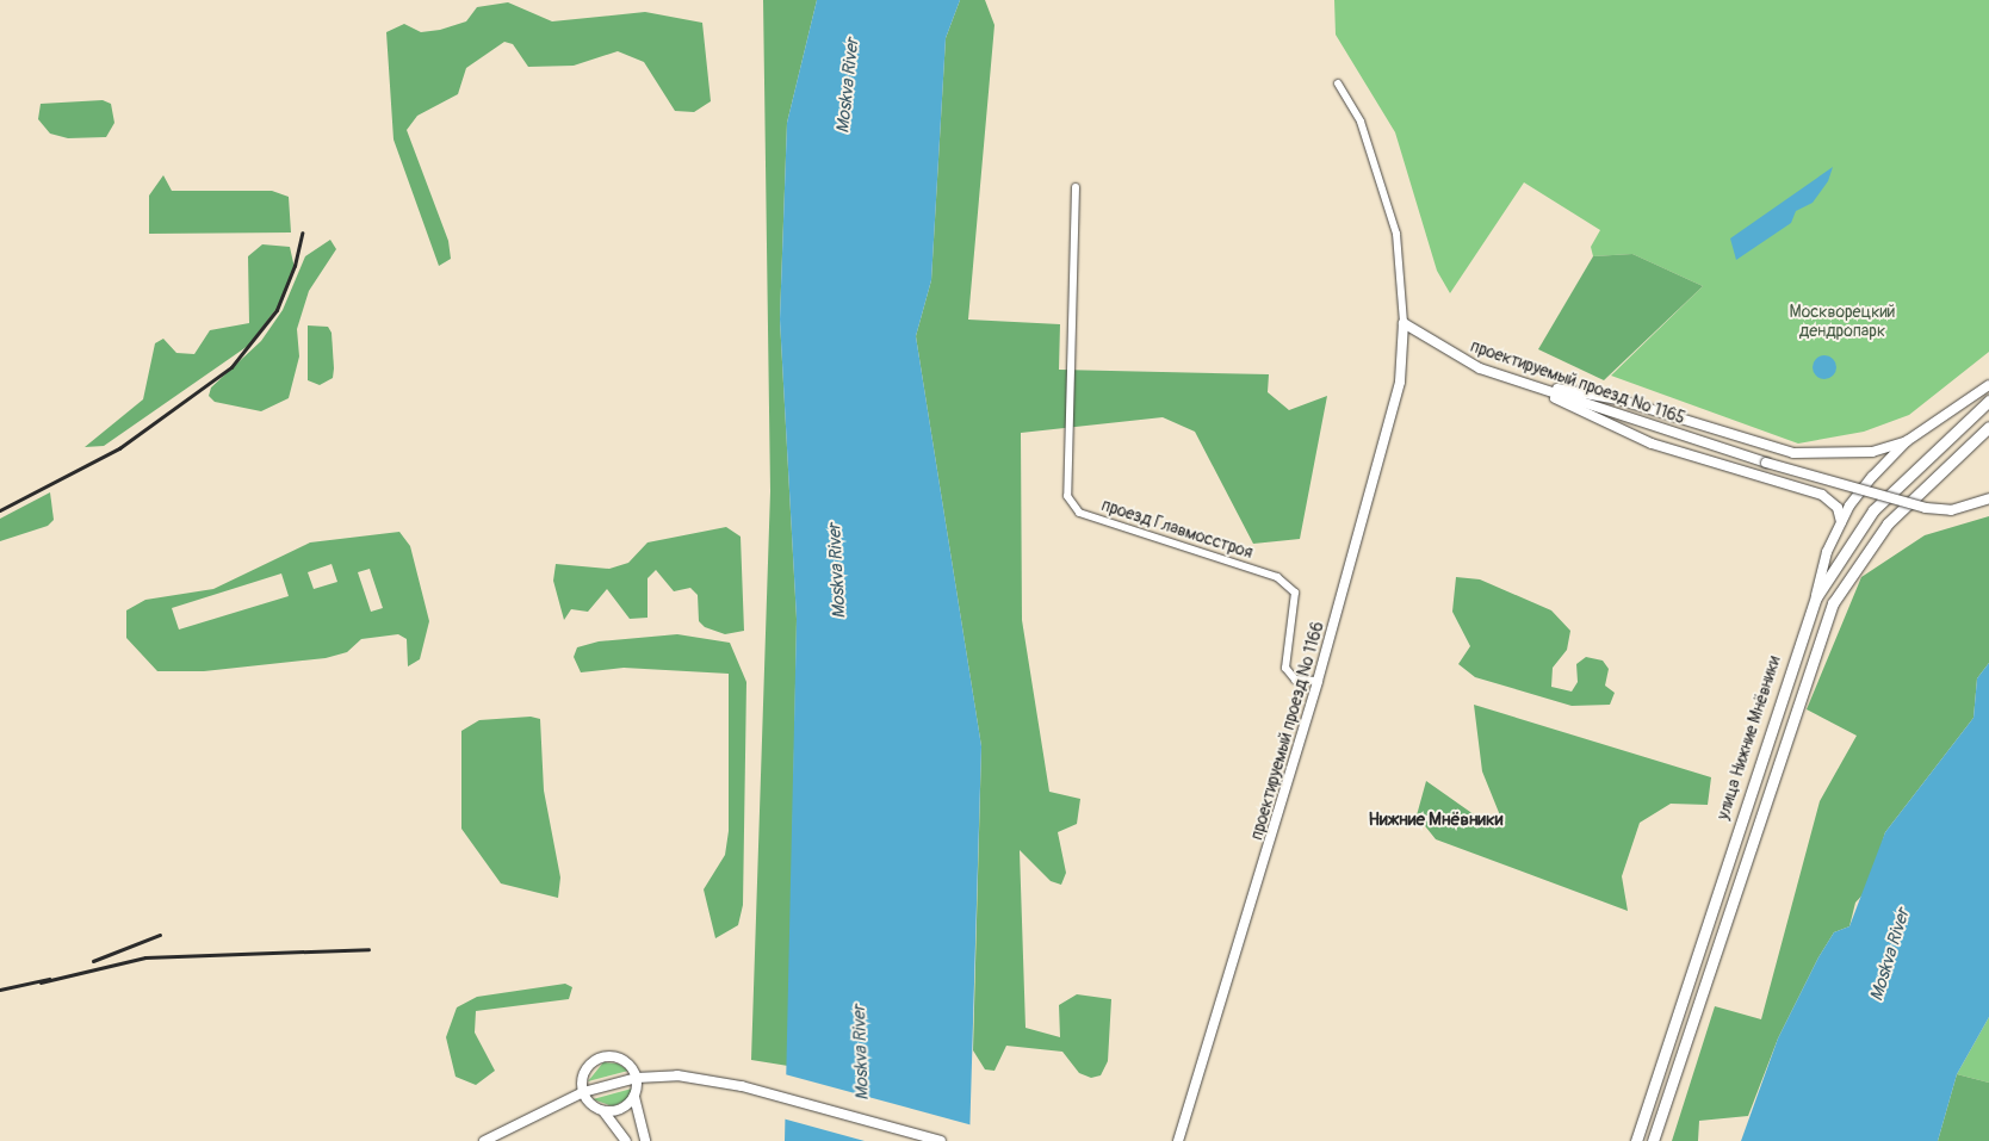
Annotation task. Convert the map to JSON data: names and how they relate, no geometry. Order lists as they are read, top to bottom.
{
  "streets": {
    "main road": ["улица Нижние Мнёвники"],
    "street": ["проектируемый проезд № 1165", "проезд Главмосстроя", "проектируемый проезд № 1166"]
  },
  "crossings": [
    ["проектируемый проезд № 1165", "проектируемый проезд № 1166"],
    ["проезд Главмосстроя", "проектируемый проезд № 1166"]
  ],
  "districts": ["Нижние Мнёвники"],
  "water": ["Moskva River"],
  "parks": ["Москворецкий дендропарк"]
}
